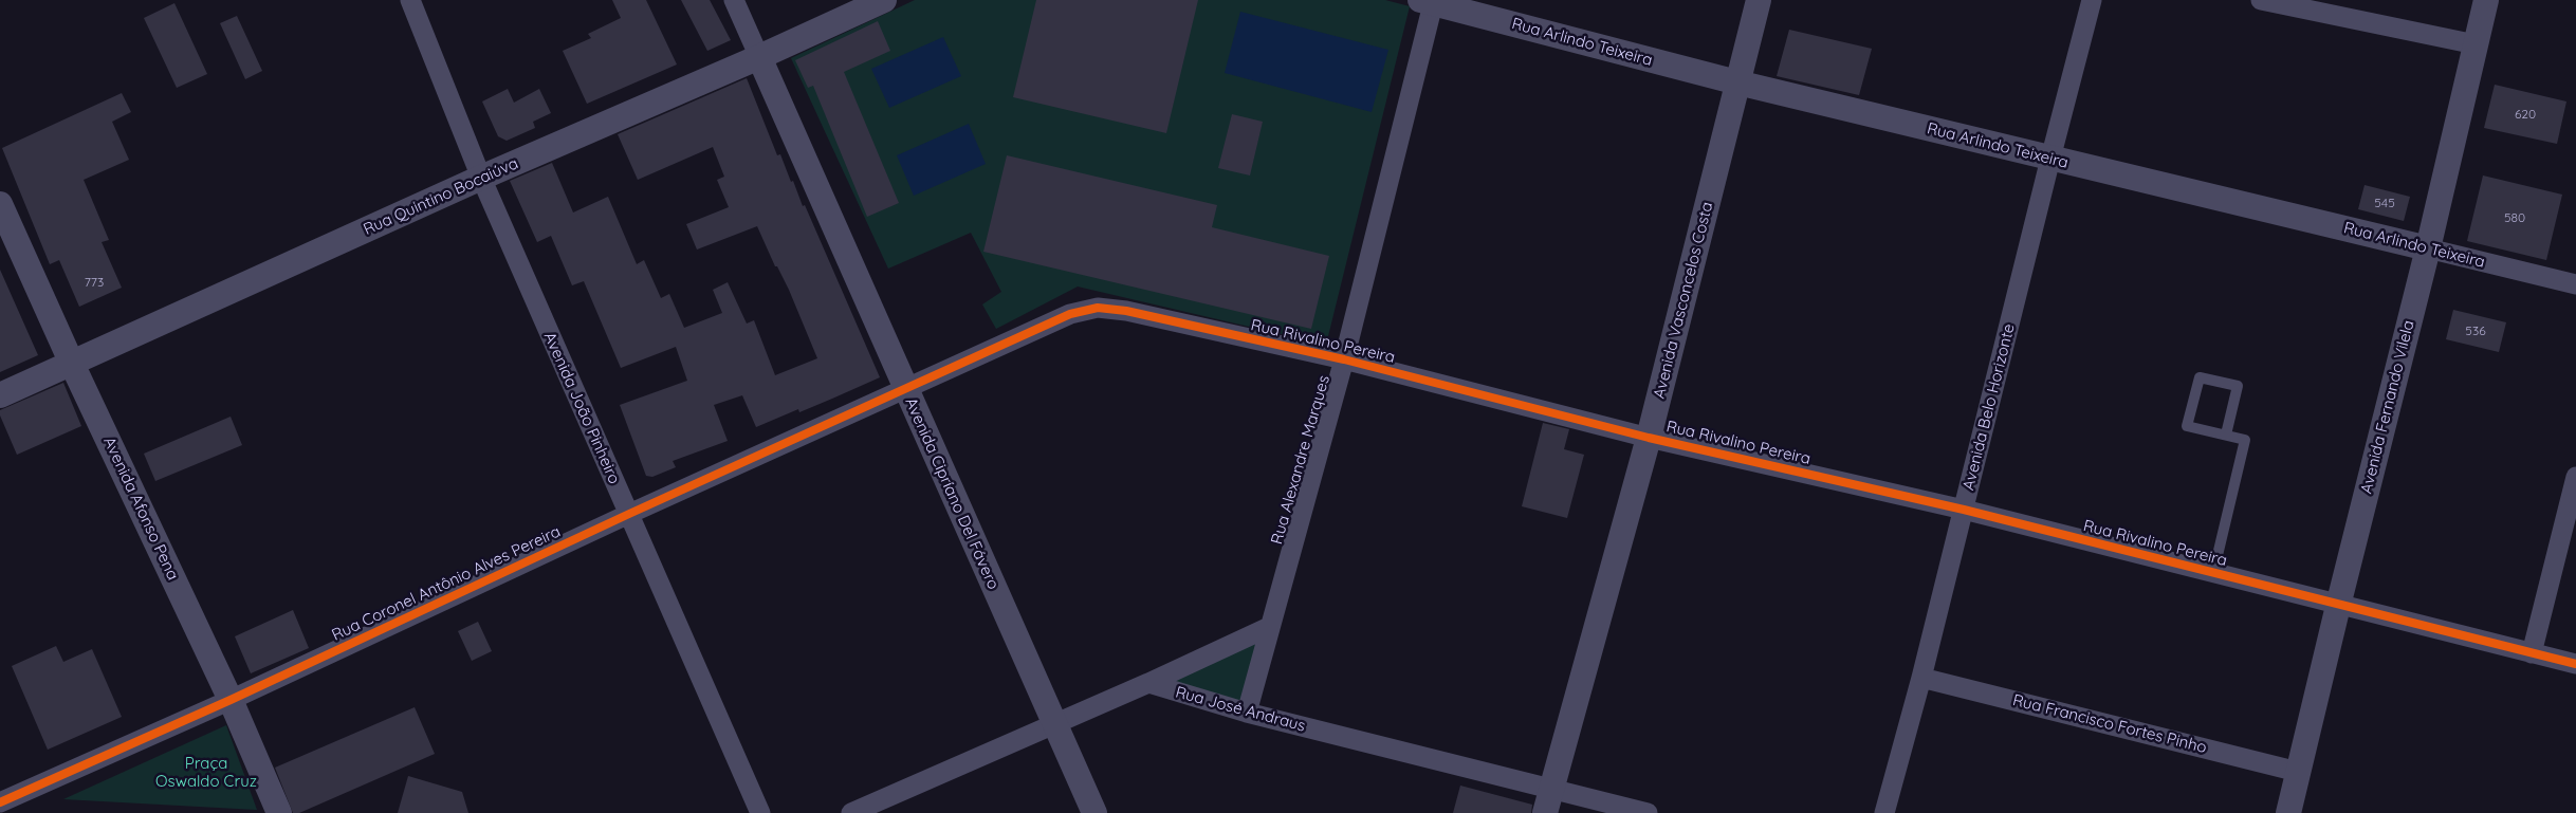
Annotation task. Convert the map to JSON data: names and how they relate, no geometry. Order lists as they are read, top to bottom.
{
  "streets": {
    "street": [
      "Rua Arlindo Teixeira",
      "Rua Quintino Bocaiúva",
      "Avenida Vasconcelos Costa",
      "Rua Rivalino Pereira",
      "Avenida Belo Horizonte",
      "Avenida Fernando Vilela",
      "Avenida João Pinheiro",
      "Rua Alexandre Marques",
      "Avenida Cipríano Del Fávero",
      "Avenida Afonso Pena",
      "Rua Coronel Antônio Alves Pereira",
      "Rua José Andraus",
      "Rua Francisco Fortes Pinho"
    ]
  },
  "crossings": [
    ["Rua Arlindo Teixeira", "Avenida Vasconcelos Costa"],
    ["Rua Arlindo Teixeira", "Avenida Belo Horizonte"],
    ["Rua Arlindo Teixeira", "Avenida Fernando Vilela"],
    ["Rua Arlindo Teixeira", "Rua Alexandre Marques"],
    ["Rua Quintino Bocaiúva", "Avenida João Pinheiro"],
    ["Rua Quintino Bocaiúva", "Avenida Cipríano Del Fávero"],
    ["Rua Quintino Bocaiúva", "Avenida Afonso Pena"],
    ["Avenida Vasconcelos Costa", "Rua Rivalino Pereira"],
    ["Avenida Vasconcelos Costa", "Rua José Andraus"],
    ["Rua Rivalino Pereira", "Avenida Belo Horizonte"],
    ["Rua Rivalino Pereira", "Avenida Fernando Vilela"],
    ["Rua Rivalino Pereira", "Rua Alexandre Marques"],
    ["Rua Rivalino Pereira", "Avenida Cipríano Del Fávero"],
    ["Rua Rivalino Pereira", "Rua Coronel Antônio Alves Pereira"],
    ["Avenida Belo Horizonte", "Rua Francisco Fortes Pinho"],
    ["Avenida Fernando Vilela", "Rua Francisco Fortes Pinho"],
    ["Avenida João Pinheiro", "Rua Coronel Antônio Alves Pereira"],
    ["Rua Alexandre Marques", "Rua José Andraus"],
    ["Avenida Cipríano Del Fávero", "Rua Coronel Antônio Alves Pereira"],
    ["Avenida Afonso Pena", "Rua Coronel Antônio Alves Pereira"]
  ],
  "parks": ["Praça Oswaldo Cruz"],
  "house_numbers": [
    "620",
    "545",
    "580",
    "773",
    "536"
  ]
}
